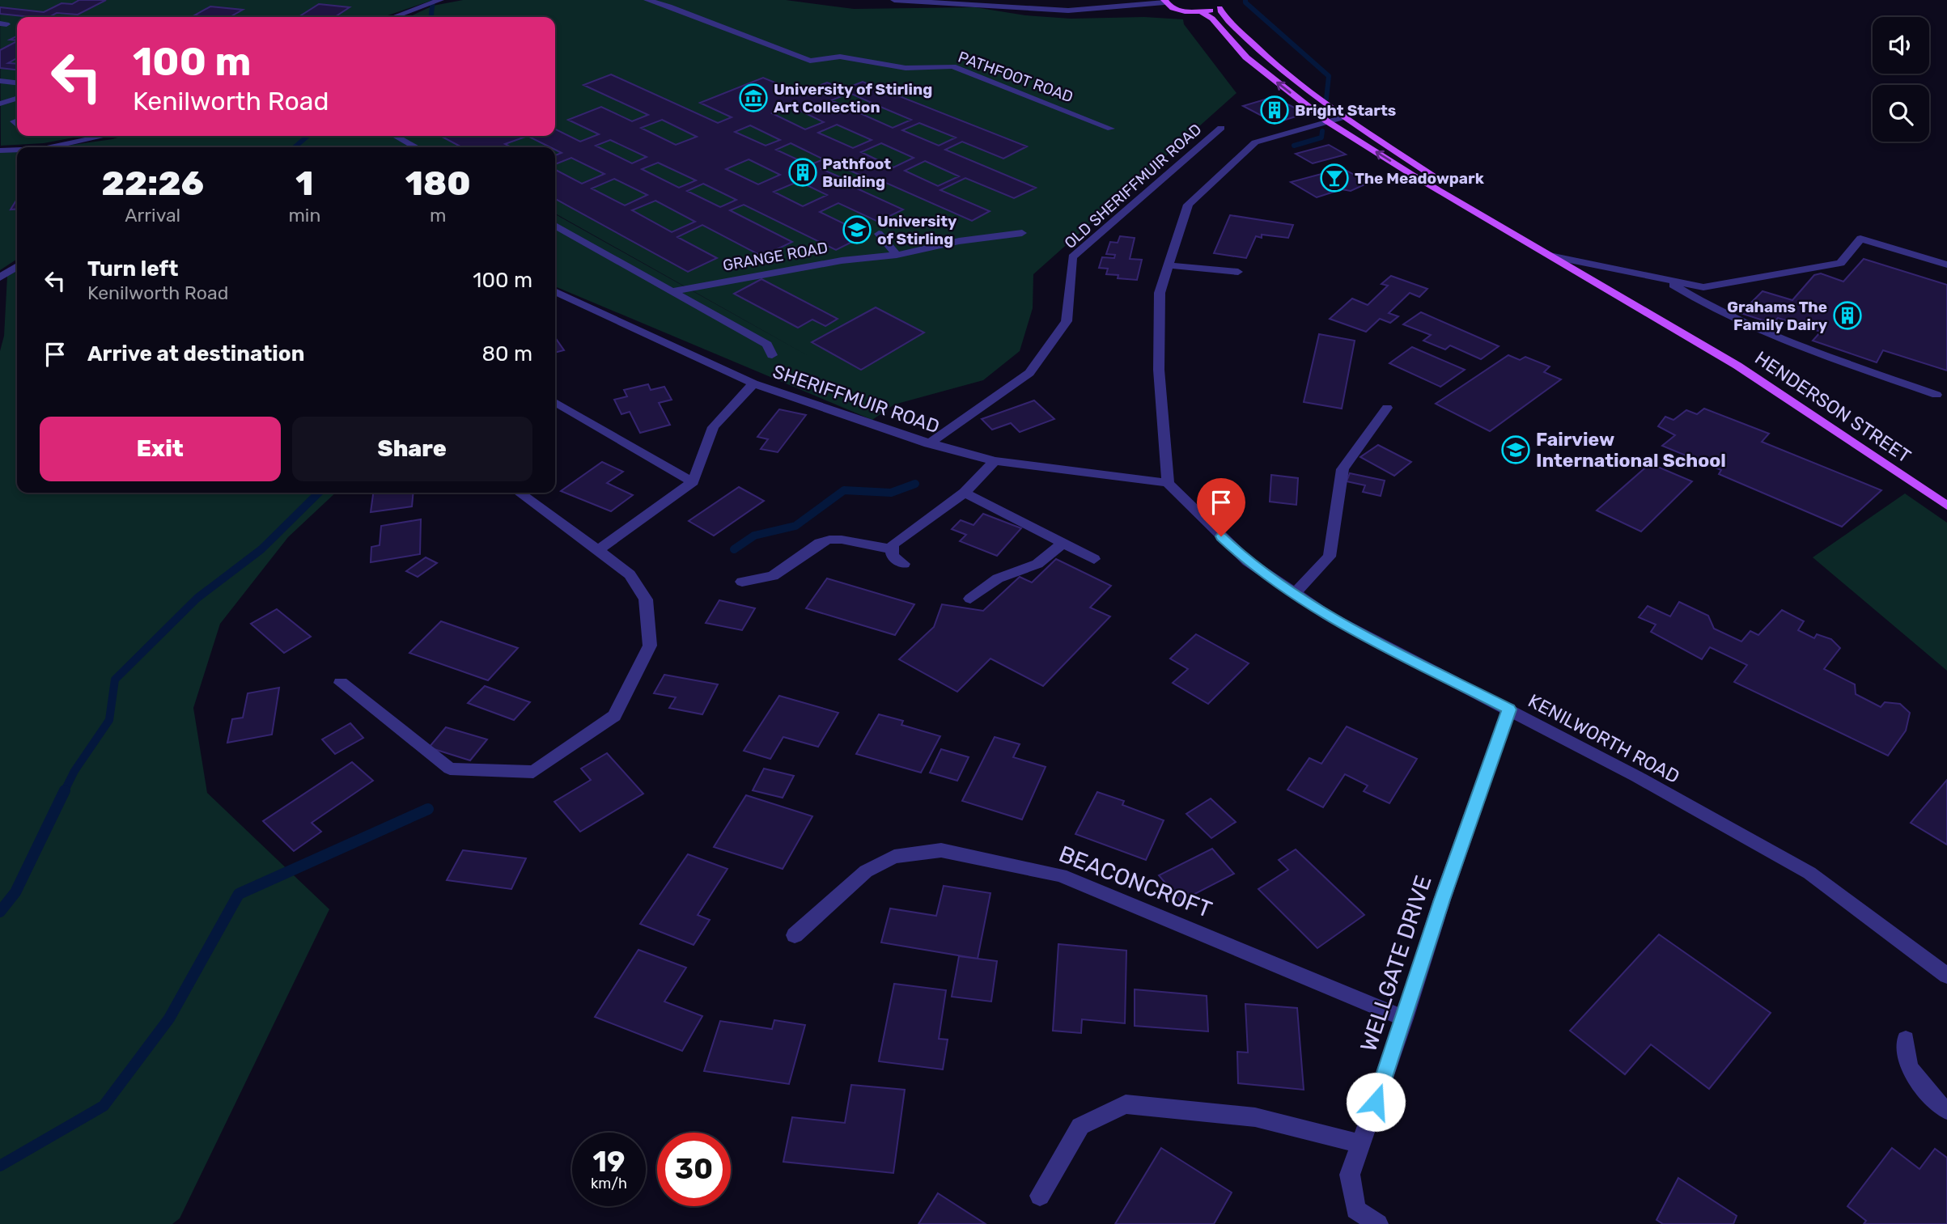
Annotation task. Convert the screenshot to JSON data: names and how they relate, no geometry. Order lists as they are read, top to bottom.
{
  "streets": {
    "main road": ["HENDERSON STREET"],
    "street": [
      "PATHFOOT ROAD",
      "OLD SHERIFFMUIR ROAD",
      "GRANGE ROAD",
      "SHERIFFMUIR ROAD",
      "KENILWORTH ROAD",
      "BEACONCROFT",
      "WELLGATE DRIVE"
    ]
  },
  "crossings": [
    ["OLD SHERIFFMUIR ROAD", "SHERIFFMUIR ROAD"],
    ["SHERIFFMUIR ROAD", "KENILWORTH ROAD"],
    ["KENILWORTH ROAD", "WELLGATE DRIVE"],
    ["BEACONCROFT", "WELLGATE DRIVE"]
  ],
  "places": {
    "museum": ["University of Stirling Art Collection"],
    "building": ["Bright Starts", "Pathfoot Building", "Grahams The Family Dairy"],
    "bar": ["The Meadowpark"],
    "school or university": ["University of Stirling", "Fairview International School"]
  },
  "page": {
    "turn": ["100 m", "Kenilworth Road"],
    "eta": [
      "22:26",
      "Arrival",
      "1",
      "min",
      "180",
      "m"
    ],
    "list": [
      {
        "name": "Turn left",
        "note": "Kenilworth Road",
        "value": "100 m"
      },
      {
        "name": "Arrive at destination",
        "value": "80 m"
      }
    ],
    "buttons": ["Exit", "Share"],
    "speed": "19 km/h",
    "limit": "30"
  }
}
